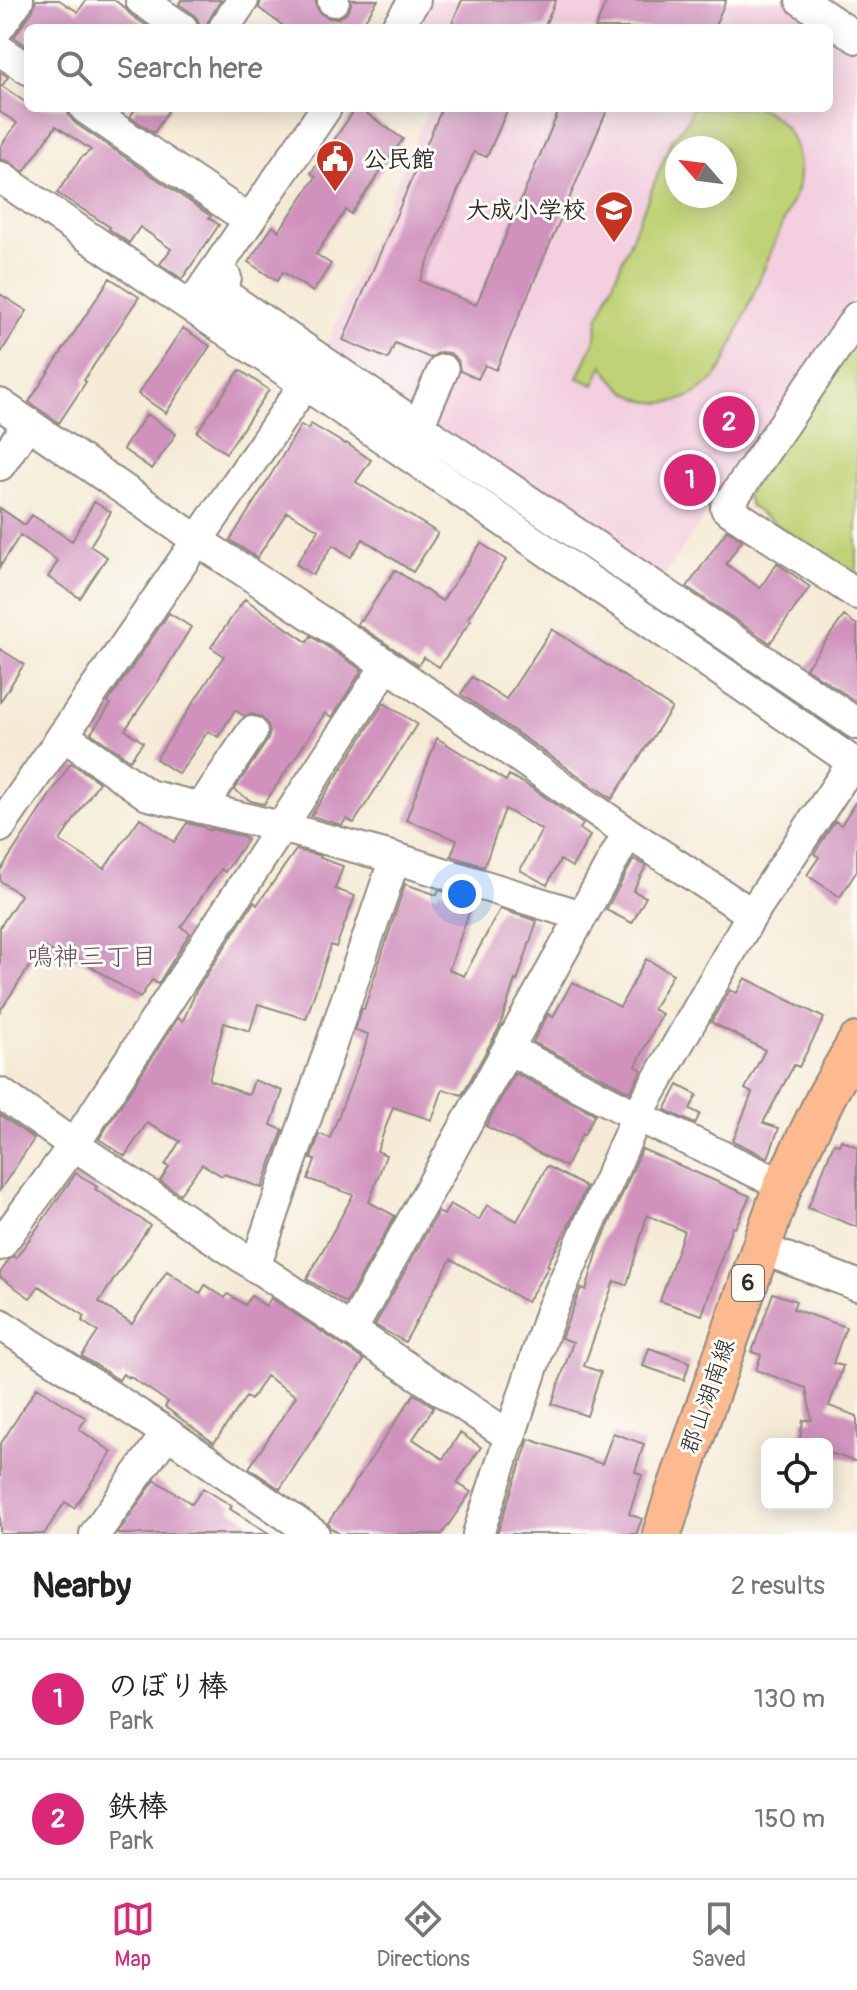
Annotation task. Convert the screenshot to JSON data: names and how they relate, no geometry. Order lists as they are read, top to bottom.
{
  "streets": {
    "main road": ["6", "郡山湖南線"]
  },
  "districts": ["鳴神三丁目"],
  "places": {
    "public building": ["公民館"],
    "school or university": ["大成小学校"]
  },
  "north": "top left",
  "page": {
    "search": "Search here",
    "pins": ["2", "1"],
    "heading": ["Nearby", "2 results"],
    "list": [
      {
        "mark": "1",
        "name": "のぼり棒",
        "note": "Park",
        "value": "130 m"
      },
      {
        "mark": "2",
        "name": "鉄棒",
        "note": "Park",
        "value": "150 m"
      }
    ],
    "nav": ["Map", "Directions", "Saved"]
  }
}
